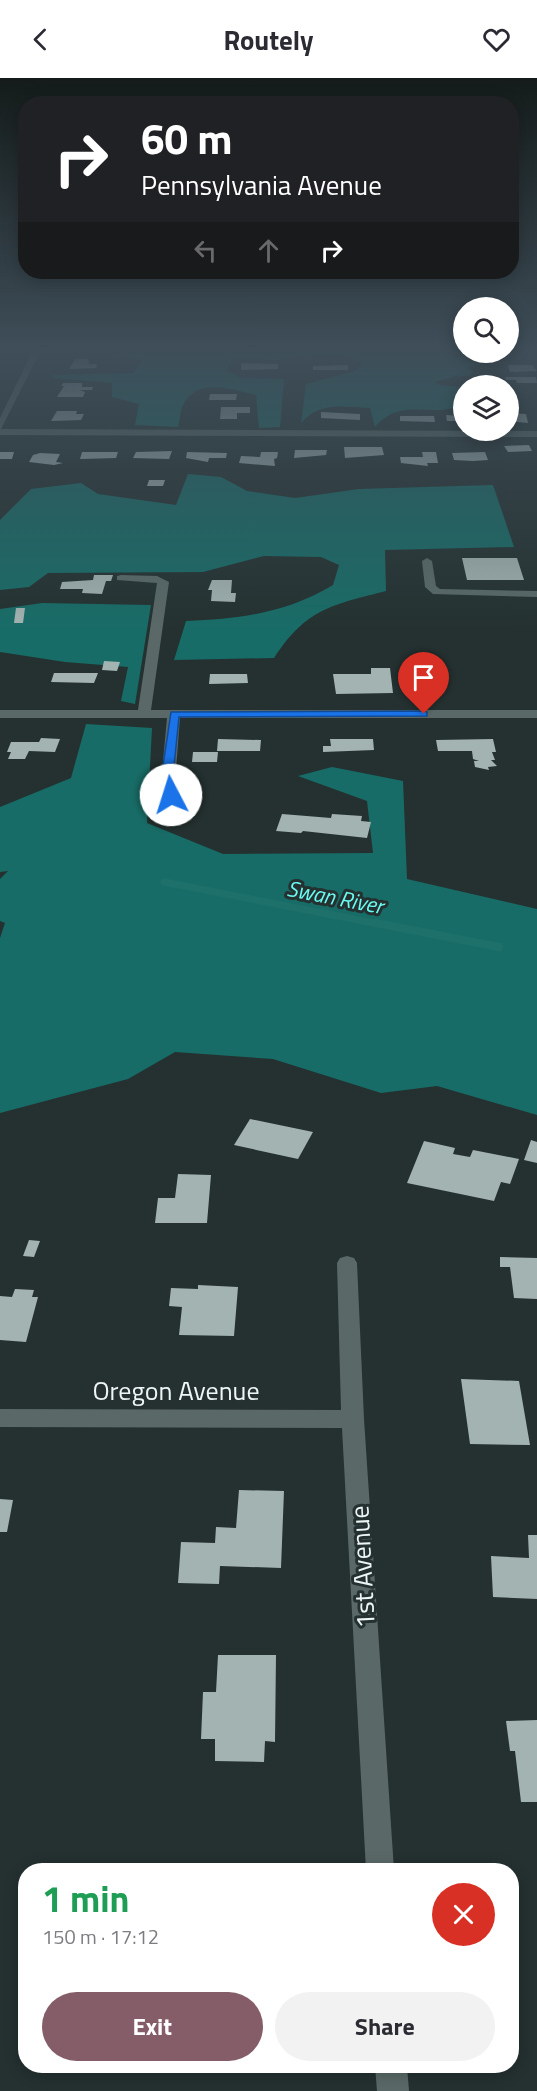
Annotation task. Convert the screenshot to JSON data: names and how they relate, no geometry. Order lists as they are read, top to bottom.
{
  "streets": {
    "street": ["Oregon Avenue", "1st Avenue"]
  },
  "crossings": [
    ["Oregon Avenue", "1st Avenue"]
  ],
  "water": ["Swan River"],
  "page": {
    "header": "Routely",
    "turn": ["60 m", "Pennsylvania Avenue"],
    "heading": ["1 min", "150 m · 17:12"],
    "buttons": ["Exit", "Share"]
  }
}
